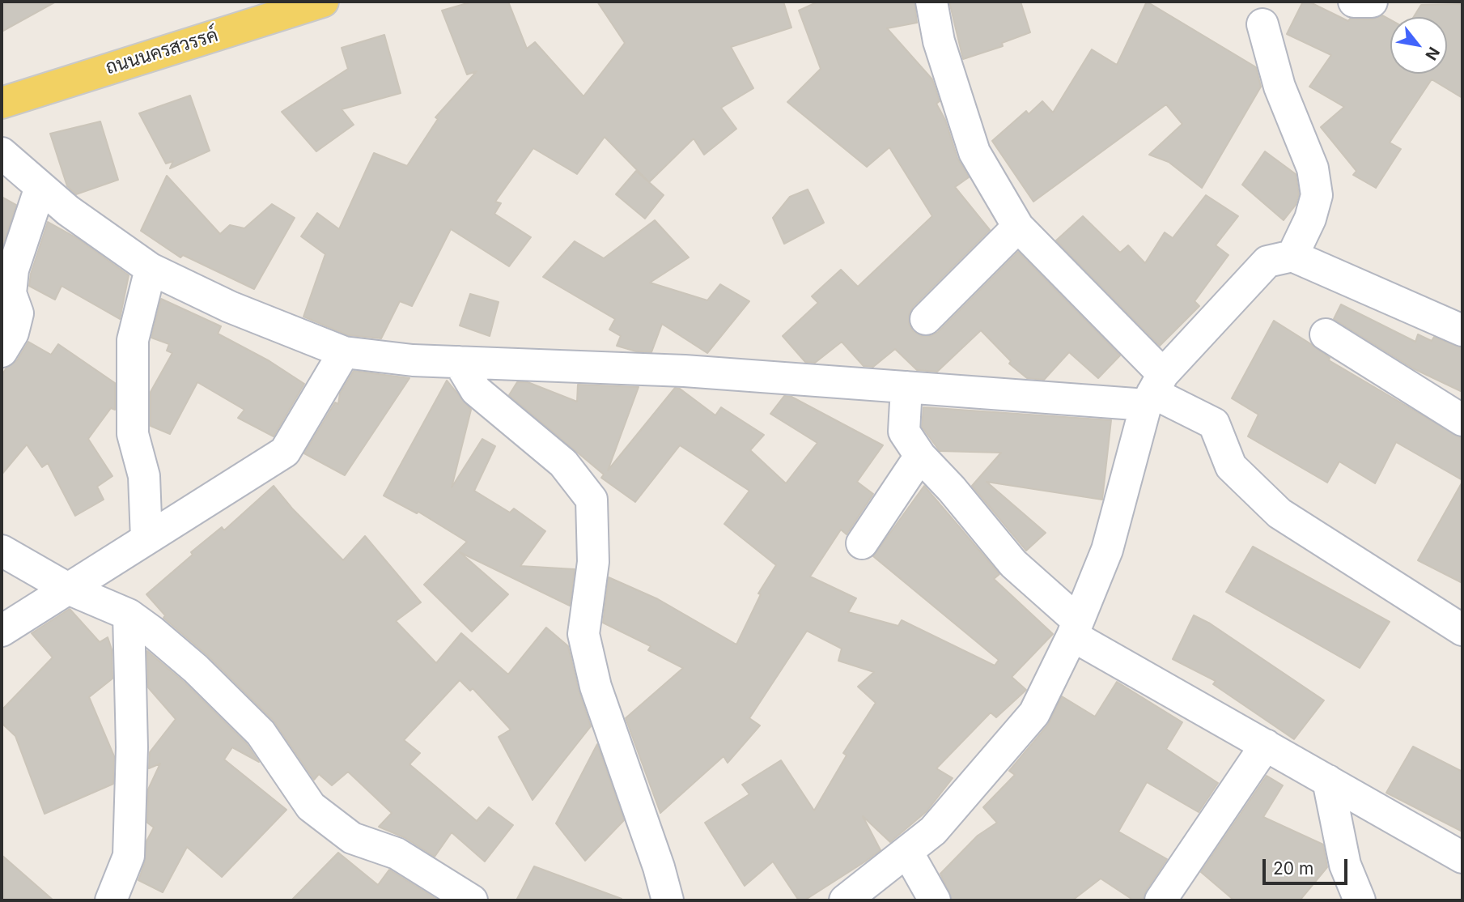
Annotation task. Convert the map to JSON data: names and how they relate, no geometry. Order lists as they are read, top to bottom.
{
  "streets": {
    "main road": ["ถนนนครสวรรค์"]
  },
  "scale_bar": "20 m",
  "north": "bottom right"
}
